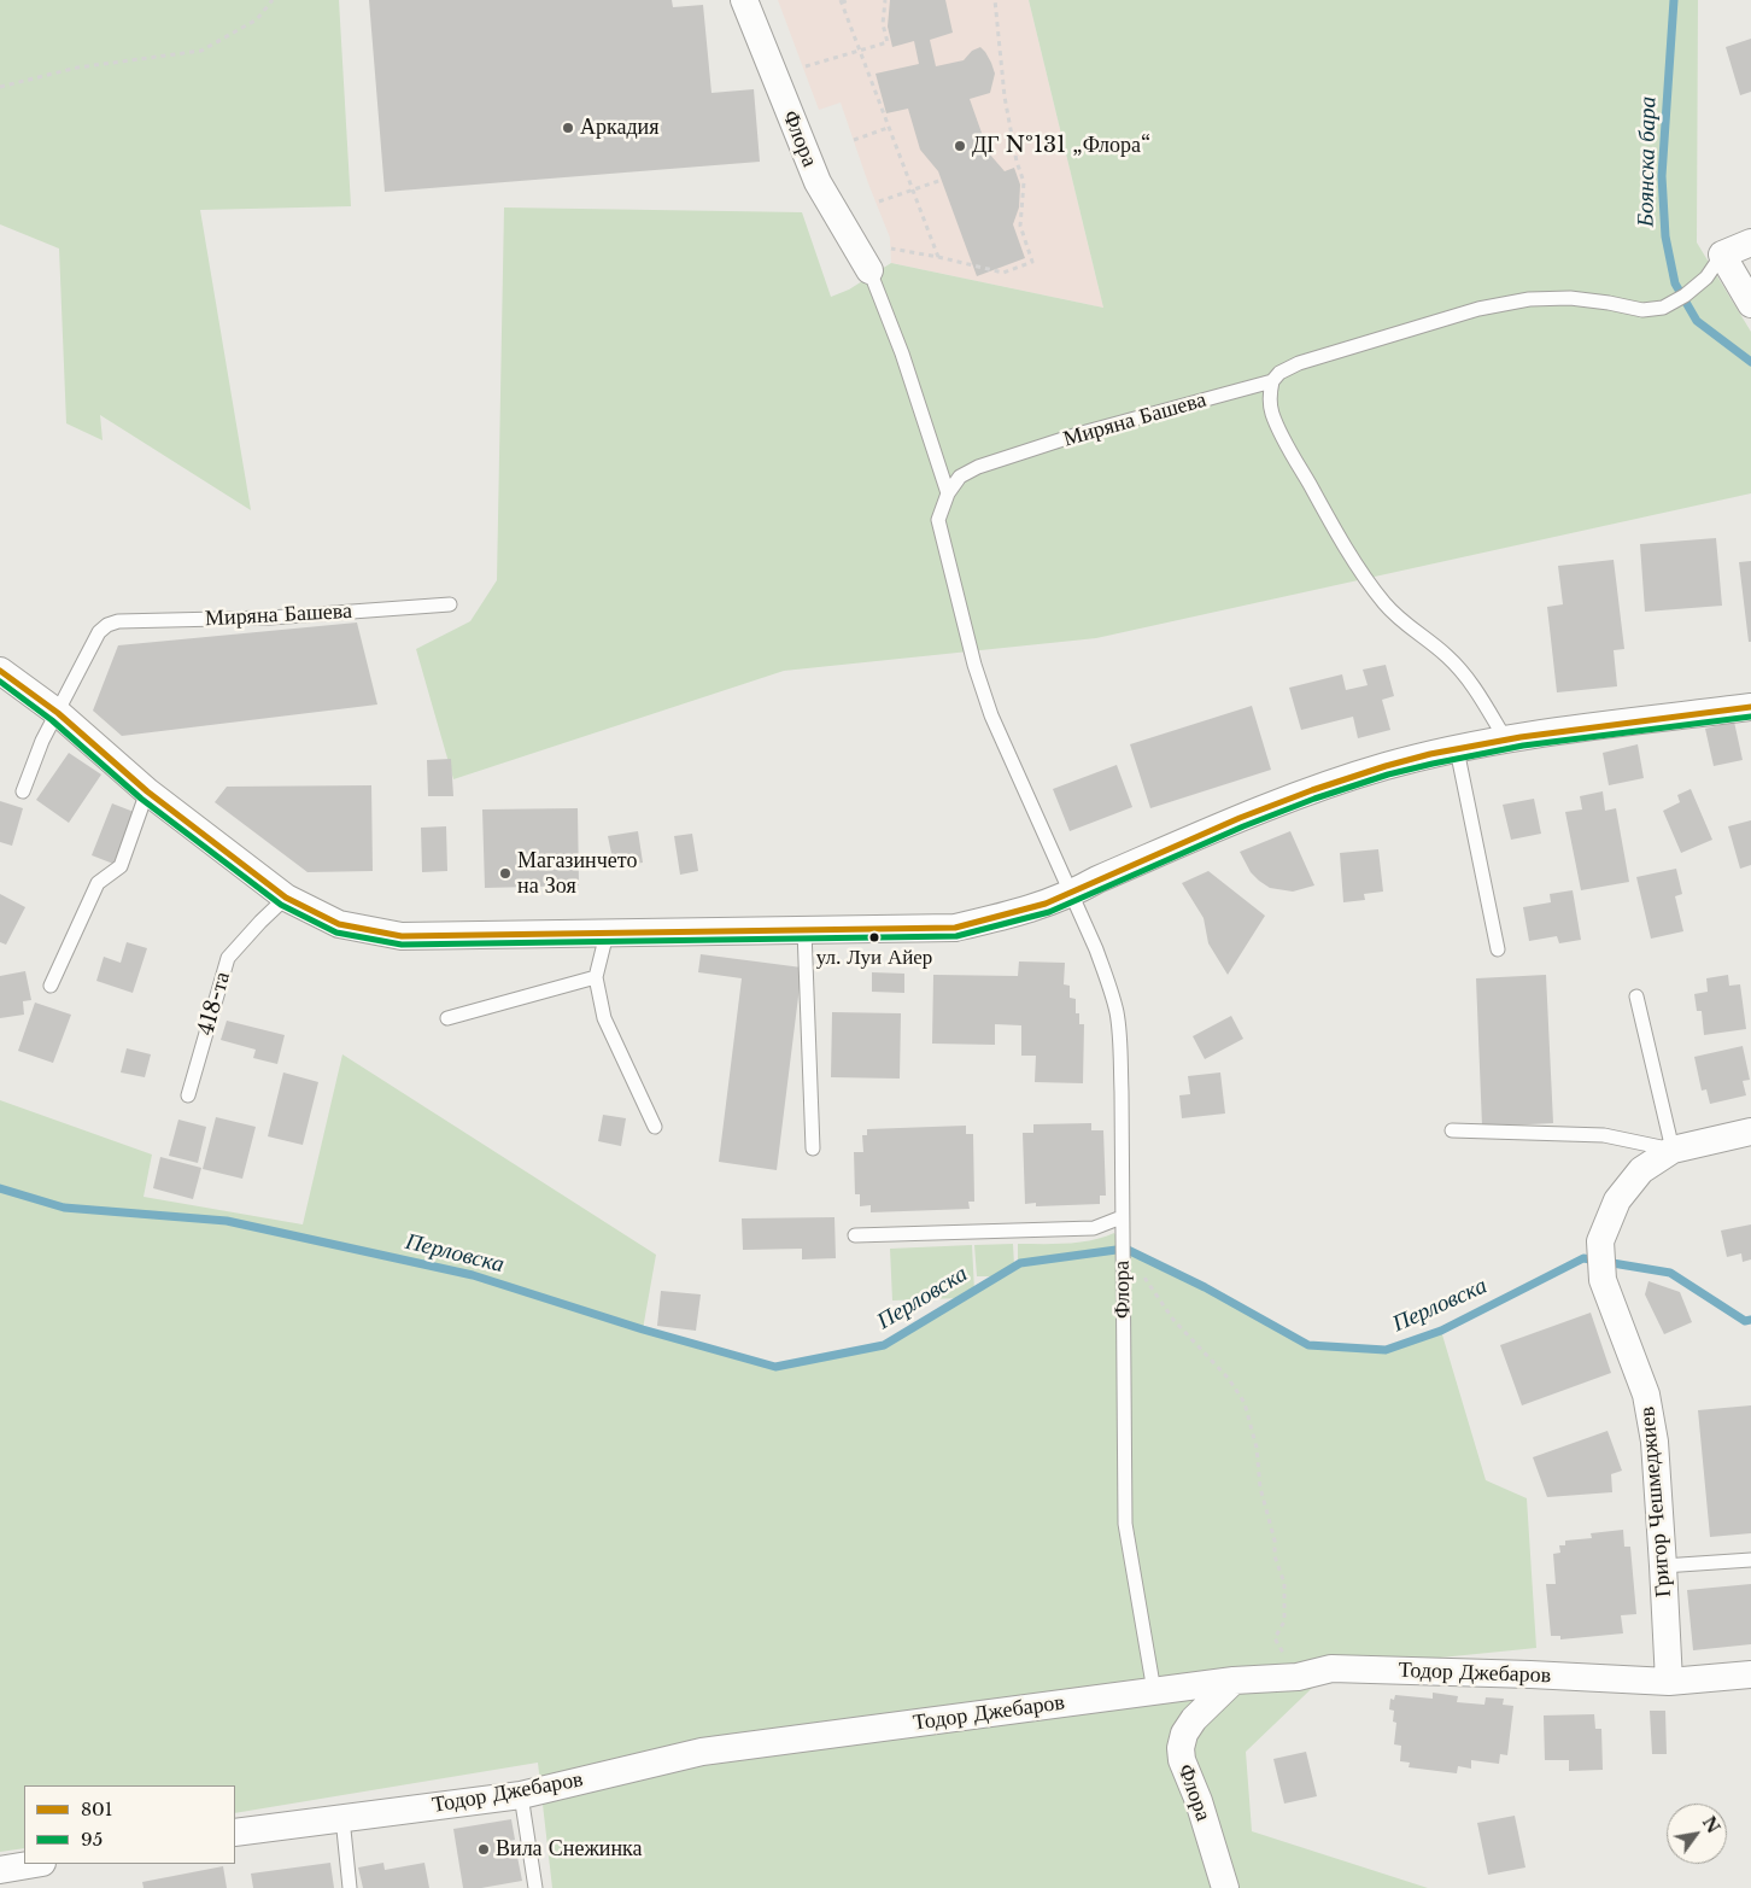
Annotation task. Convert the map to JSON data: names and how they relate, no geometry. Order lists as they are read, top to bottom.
{
  "streets": {
    "street": ["Флора", "Григор Чешмеджиев", "Тодор Джебаров"],
    "lane": ["Миряна Башева", "418-та"]
  },
  "crossings": [
    ["Флора", "Миряна Башева"],
    ["Флора", "Тодор Джебаров"],
    ["Григор Чешмеджиев", "Тодор Джебаров"]
  ],
  "water": ["Боянска бара", "Перловска"],
  "places": [
    "Аркадия",
    "ДГ №131 „Флора“",
    "Магазинчето на Зоя",
    "ул. Луи Айер",
    "Вила Снежинка"
  ],
  "lines": ["transit line 801", "transit line 95"],
  "legend": ["801", "95"],
  "north": "top right"
}
